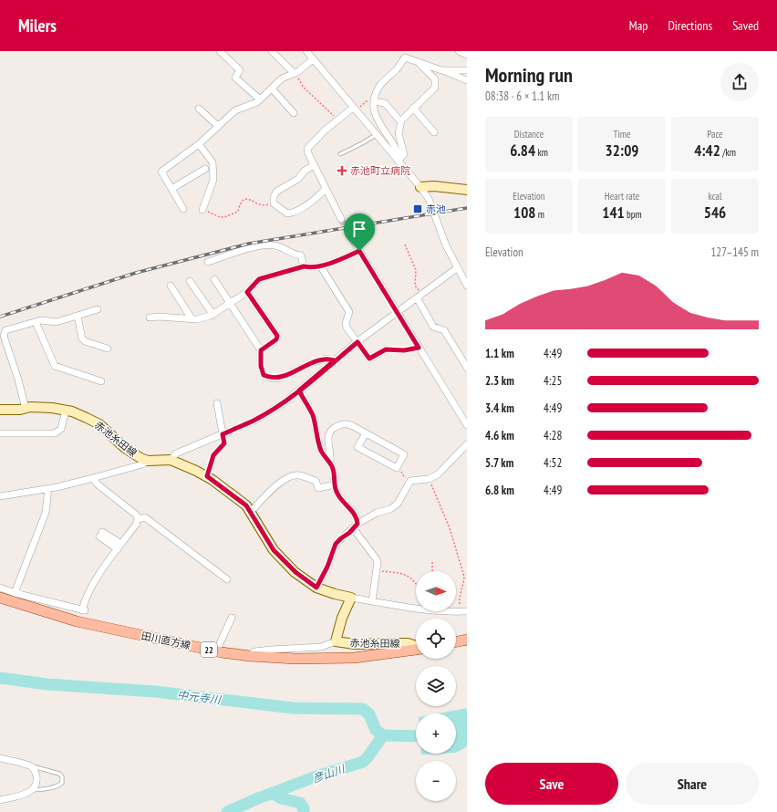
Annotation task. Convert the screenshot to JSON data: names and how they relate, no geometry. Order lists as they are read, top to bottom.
{
  "streets": {
    "main road": ["赤池糸田線", "田川直方線", "22"]
  },
  "water": ["中元寺川", "彦山川"],
  "places": {
    "health": ["赤池町立病院"],
    "transit": ["赤池"]
  },
  "north": "right",
  "page": {
    "header": "Milers",
    "nav": ["Map", "Directions", "Saved"],
    "heading": ["Morning run", "08:38 · 6 × 1.1 km"],
    "stats": [
      ["Distance", "6.84 km"],
      ["Time", "32:09"],
      ["Pace", "4:42 /km"],
      ["Elevation", "108 m"],
      ["Heart rate", "141 bpm"],
      ["kcal", "546"]
    ],
    "chart": ["Elevation", "127–145 m"],
    "list": [
      {
        "name": "1.1 km",
        "note": "4:49"
      },
      {
        "name": "2.3 km",
        "note": "4:25"
      },
      {
        "name": "3.4 km",
        "note": "4:49"
      },
      {
        "name": "4.6 km",
        "note": "4:28"
      },
      {
        "name": "5.7 km",
        "note": "4:52"
      },
      {
        "name": "6.8 km",
        "note": "4:49"
      }
    ],
    "map_buttons": ["+", "−"],
    "buttons": ["Save", "Share"]
  }
}
